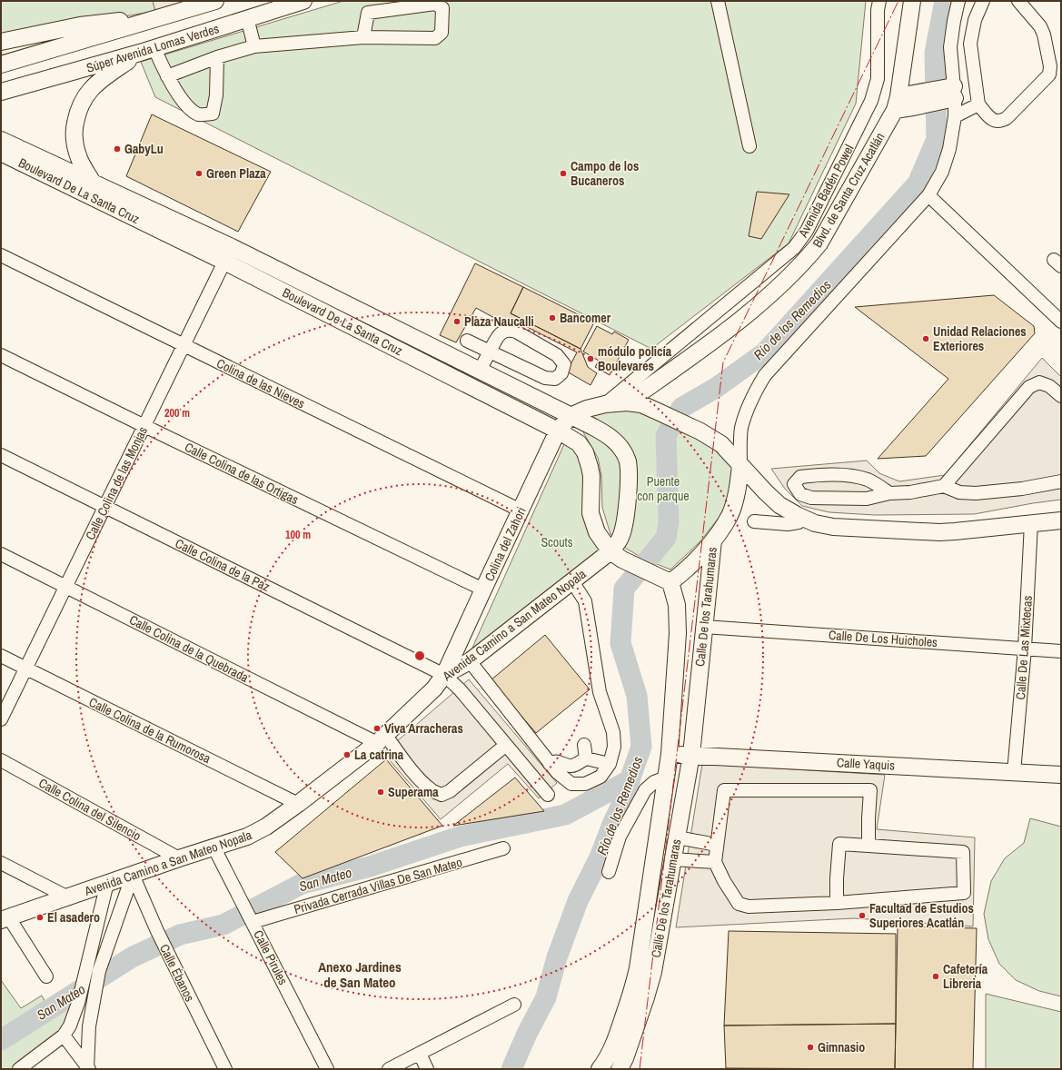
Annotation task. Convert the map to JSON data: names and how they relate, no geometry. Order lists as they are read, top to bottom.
{
  "streets": {
    "main road": [
      "Súper Avenida Lomas Verdes",
      "Blvd. de Santa Cruz Acatlán",
      "Boulevard De La Santa Cruz",
      "Colina del Zahori",
      "Calle De los Tarahumaras",
      "Avenida Camino a San Mateo Nopala",
      "Calle Yaquis"
    ],
    "street": [
      "Avenida Badén Powel",
      "Colina de las Nieves",
      "Calle Colina de las Ortigas",
      "Calle Colina de las Monjas",
      "Calle Colina de la Paz",
      "Calle De Los Huicholes",
      "Calle De Las Mixtecas",
      "Calle Colina de la Quebrada",
      "Calle Colina de la Rumorosa",
      "Calle Colina del Silencio",
      "Privada Cerrada Villas De San Mateo",
      "Calle Pirules",
      "Calle Ébanos"
    ]
  },
  "crossings": [
    ["Boulevard De La Santa Cruz", "Calle Colina de las Monjas"],
    ["Boulevard De La Santa Cruz", "Colina del Zahori"],
    ["Boulevard De La Santa Cruz", "Calle De los Tarahumaras"],
    ["Boulevard De La Santa Cruz", "Avenida Camino a San Mateo Nopala"],
    ["Colina de las Nieves", "Calle Colina de las Monjas"],
    ["Colina de las Nieves", "Colina del Zahori"],
    ["Calle Colina de las Ortigas", "Calle Colina de las Monjas"],
    ["Calle Colina de las Ortigas", "Colina del Zahori"],
    ["Calle Colina de las Monjas", "Calle Colina de la Paz"],
    ["Calle Colina de las Monjas", "Calle Colina de la Quebrada"],
    ["Calle Colina de las Monjas", "Calle Colina de la Rumorosa"],
    ["Colina del Zahori", "Calle Colina de la Paz"],
    ["Colina del Zahori", "Avenida Camino a San Mateo Nopala"],
    ["Calle Colina de la Paz", "Avenida Camino a San Mateo Nopala"],
    ["Calle De los Tarahumaras", "Calle De Los Huicholes"],
    ["Calle De los Tarahumaras", "Calle Yaquis"],
    ["Avenida Camino a San Mateo Nopala", "Calle Colina de la Quebrada"],
    ["Avenida Camino a San Mateo Nopala", "Calle Colina de la Rumorosa"],
    ["Avenida Camino a San Mateo Nopala", "Calle Colina del Silencio"],
    ["Avenida Camino a San Mateo Nopala", "Calle Pirules"],
    ["Avenida Camino a San Mateo Nopala", "Calle Ébanos"],
    ["Calle De Los Huicholes", "Calle De Las Mixtecas"],
    ["Calle De Las Mixtecas", "Calle Yaquis"],
    ["Privada Cerrada Villas De San Mateo", "Calle Pirules"]
  ],
  "districts": ["Anexo Jardines de San Mateo"],
  "water": ["Río de los Remedios", "San Mateo"],
  "parks": ["Puente con parque", "Scouts"],
  "places": [
    "GabyLu",
    "Green Plaza",
    "Campo de los Bucaneros",
    "Bancomer",
    "Plaza Naucalli",
    "Unidad Relaciones Exteriores",
    "módulo policía Boulevares",
    "Viva Arracheras",
    "La catrina",
    "Superama",
    "Facultad de Estudios Superiores Acatlán",
    "El asadero",
    "Cafetería Libreria",
    "Gimnasio"
  ],
  "rings": ["200 m", "100 m"]
}
